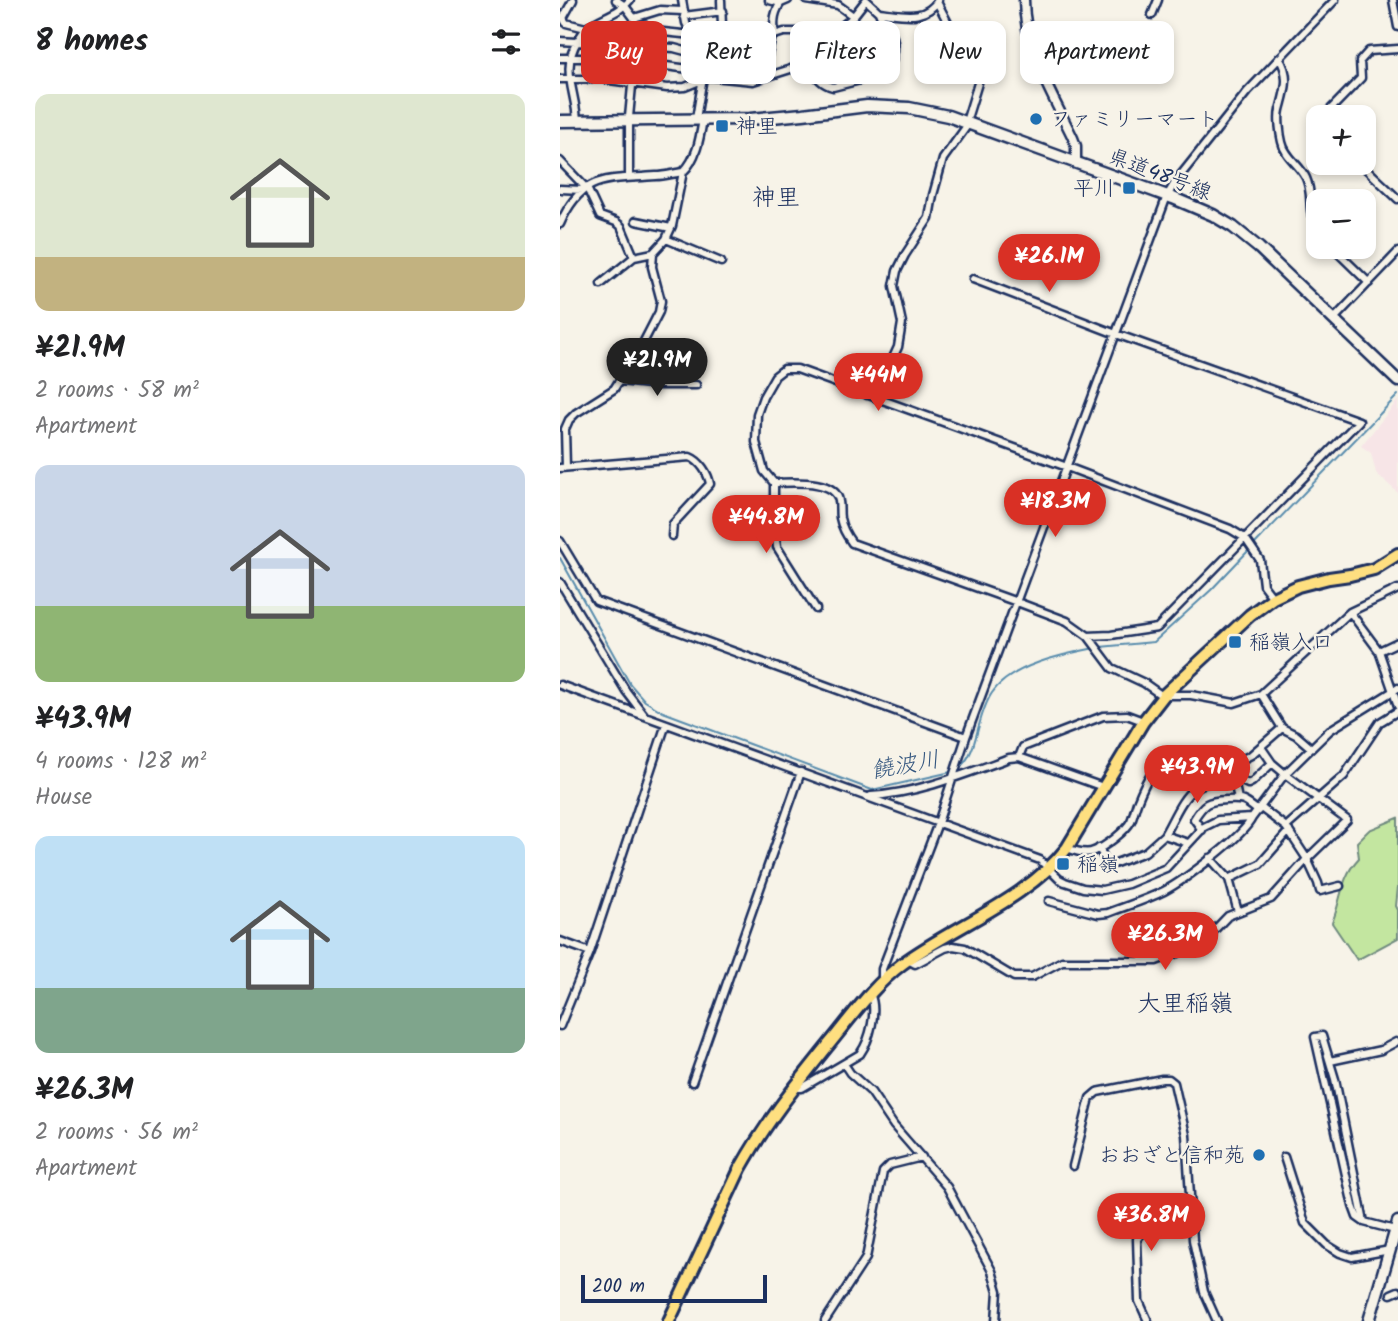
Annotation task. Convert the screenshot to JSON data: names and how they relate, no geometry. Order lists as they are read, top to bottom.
{
  "streets": {
    "main road": ["県道48号線"]
  },
  "districts": ["神里", "大里稲嶺"],
  "water": ["饒波川"],
  "places": {
    "other": ["ファミリーマート", "おおざと信和苑"],
    "transit": [
      "神里",
      "平川",
      "稲嶺入口",
      "稲嶺"
    ]
  },
  "scale_bar": "200 m",
  "page": {
    "heading": "8 homes",
    "chip": [
      "Buy",
      "Rent",
      "Filters",
      "New",
      "Apartment"
    ],
    "list": [
      {
        "name": "¥21.9M",
        "note": "2 rooms · 58 m² · Apartment"
      },
      {
        "name": "¥43.9M",
        "note": "4 rooms · 128 m² · House"
      },
      {
        "name": "¥26.3M",
        "note": "2 rooms · 56 m² · Apartment"
      }
    ],
    "map_buttons": ["+", "−"],
    "price": [
      "¥26.1M",
      "¥21.9M",
      "¥44M",
      "¥18.3M",
      "¥44.8M",
      "¥43.9M",
      "¥26.3M",
      "¥36.8M"
    ],
    "scale": "200 m"
  }
}
